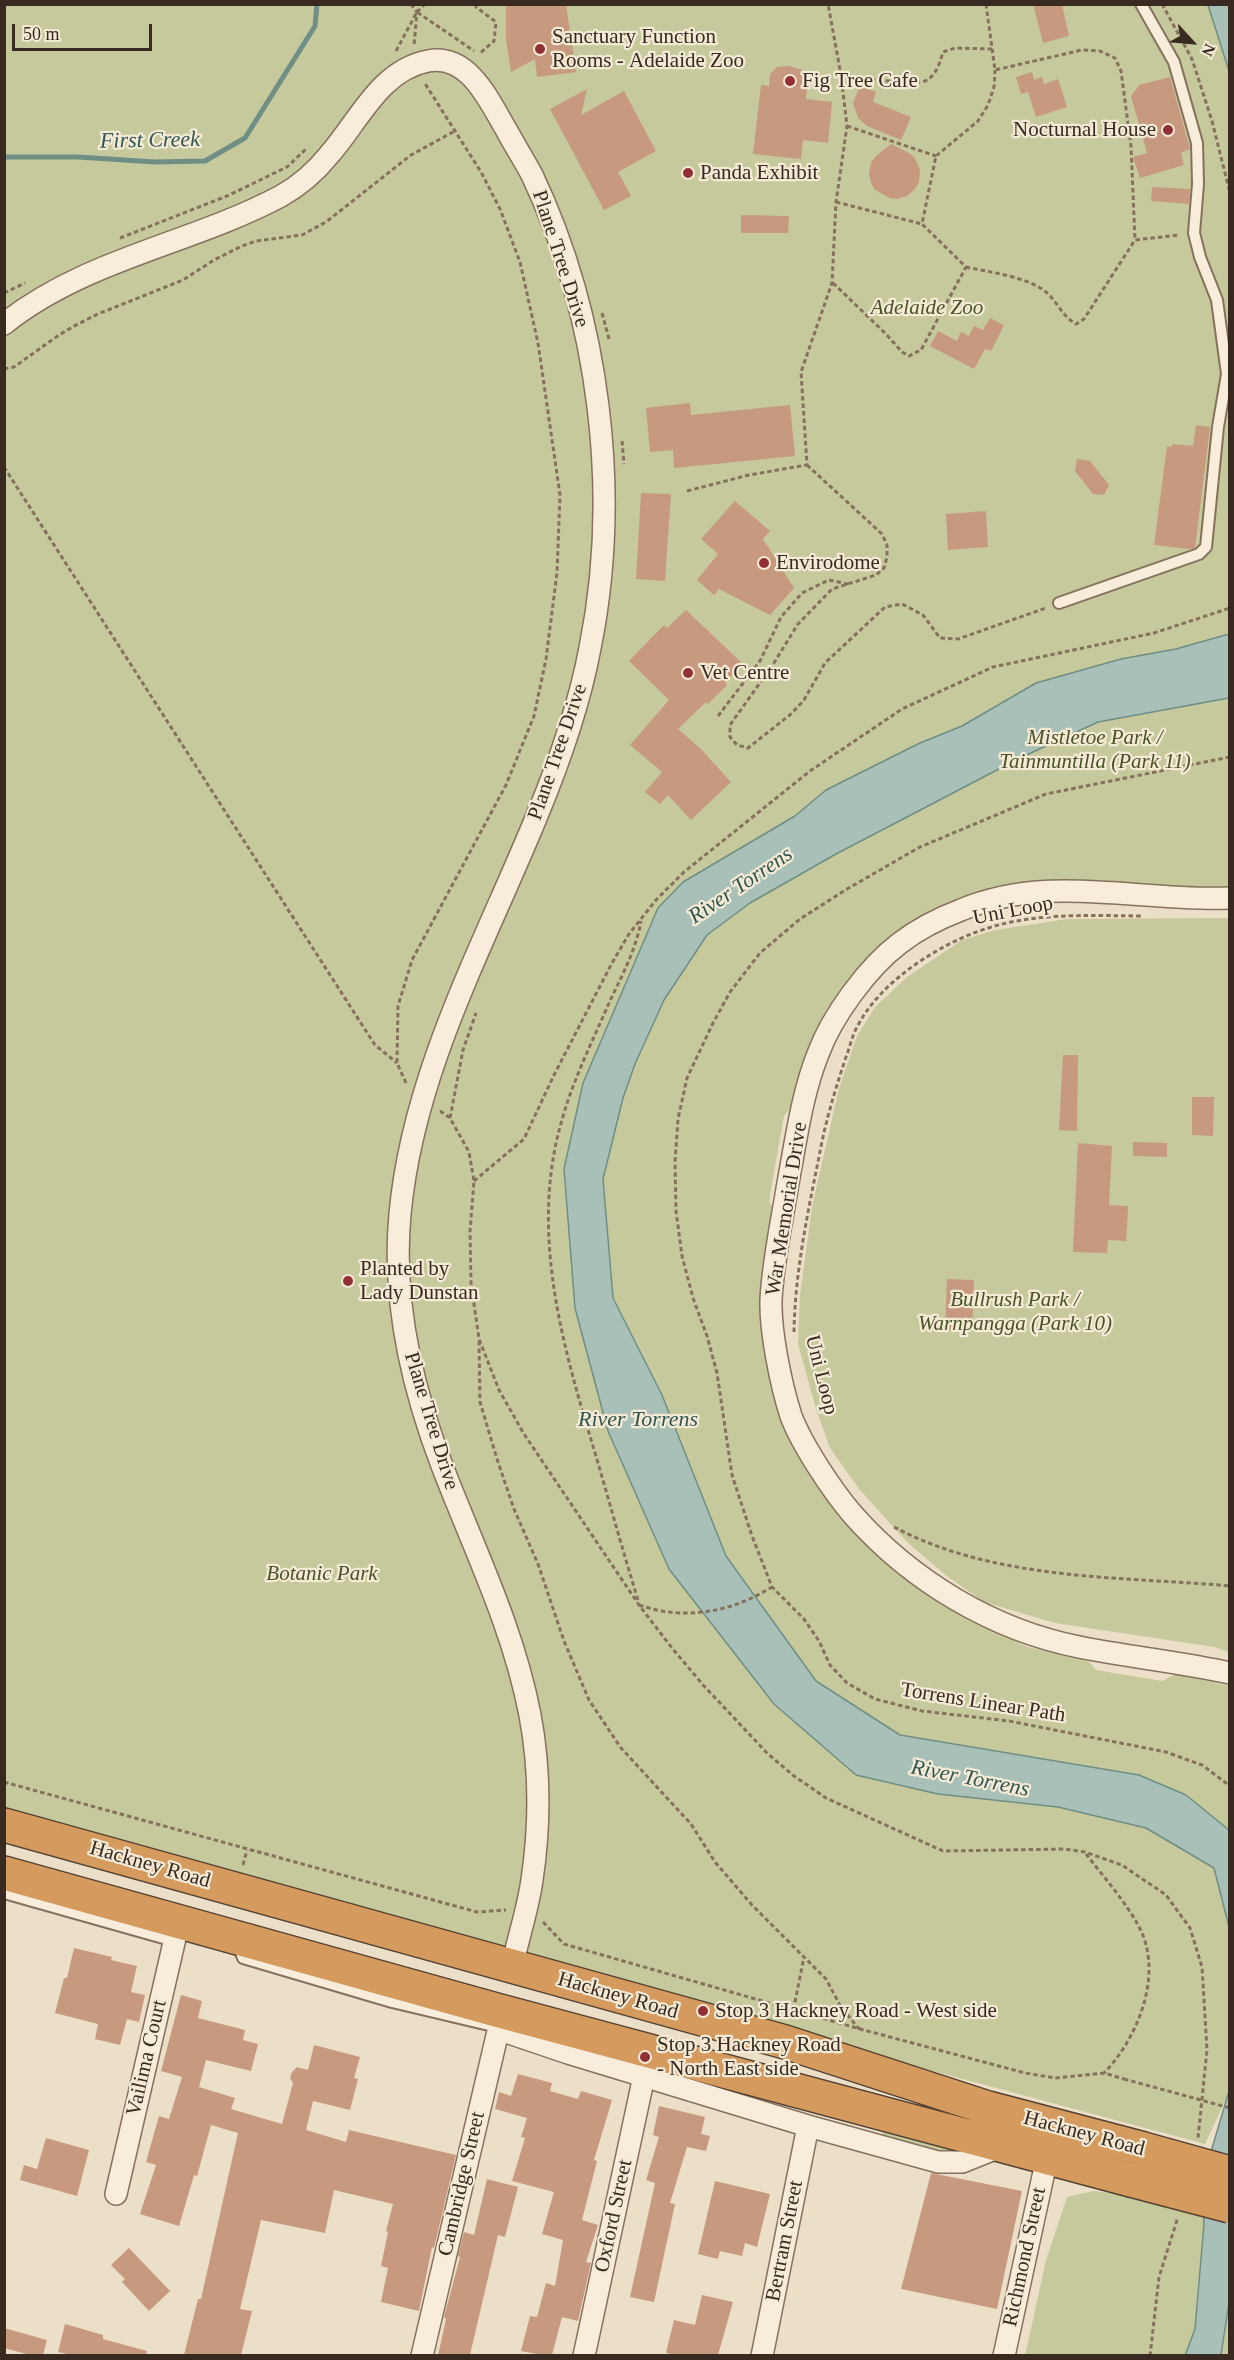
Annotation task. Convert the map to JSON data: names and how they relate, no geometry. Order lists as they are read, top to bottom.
{
  "streets": {
    "highway": ["Hackney Road"],
    "street": [
      "Plane Tree Drive",
      "War Memorial Drive",
      "Vailima Court",
      "Cambridge Street",
      "Oxford Street",
      "Bertram Street",
      "Richmond Street"
    ],
    "path": ["Uni Loop", "Torrens Linear Path"]
  },
  "crossings": [
    ["Plane Tree Drive", "Hackney Road"],
    ["Hackney Road", "Vailima Court"],
    ["Hackney Road", "Cambridge Street"],
    ["Hackney Road", "Oxford Street"],
    ["Hackney Road", "Bertram Street"],
    ["Hackney Road", "Richmond Street"]
  ],
  "water": ["First Creek", "River Torrens"],
  "parks": [
    "Adelaide Zoo",
    "Mistletoe Park / Tainmuntilla (Park 11)",
    "Bullrush Park / Warnpangga (Park 10)",
    "Botanic Park"
  ],
  "places": [
    "Sanctuary Function Rooms - Adelaide Zoo",
    "Fig Tree Cafe",
    "Nocturnal House",
    "Panda Exhibit",
    "Envirodome",
    "Vet Centre",
    "Planted by Lady Dunstan",
    "Stop 3 Hackney Road - West side",
    "Stop 3 Hackney Road - North East side"
  ],
  "scale_bar": "50 m",
  "north": "bottom right"
}
